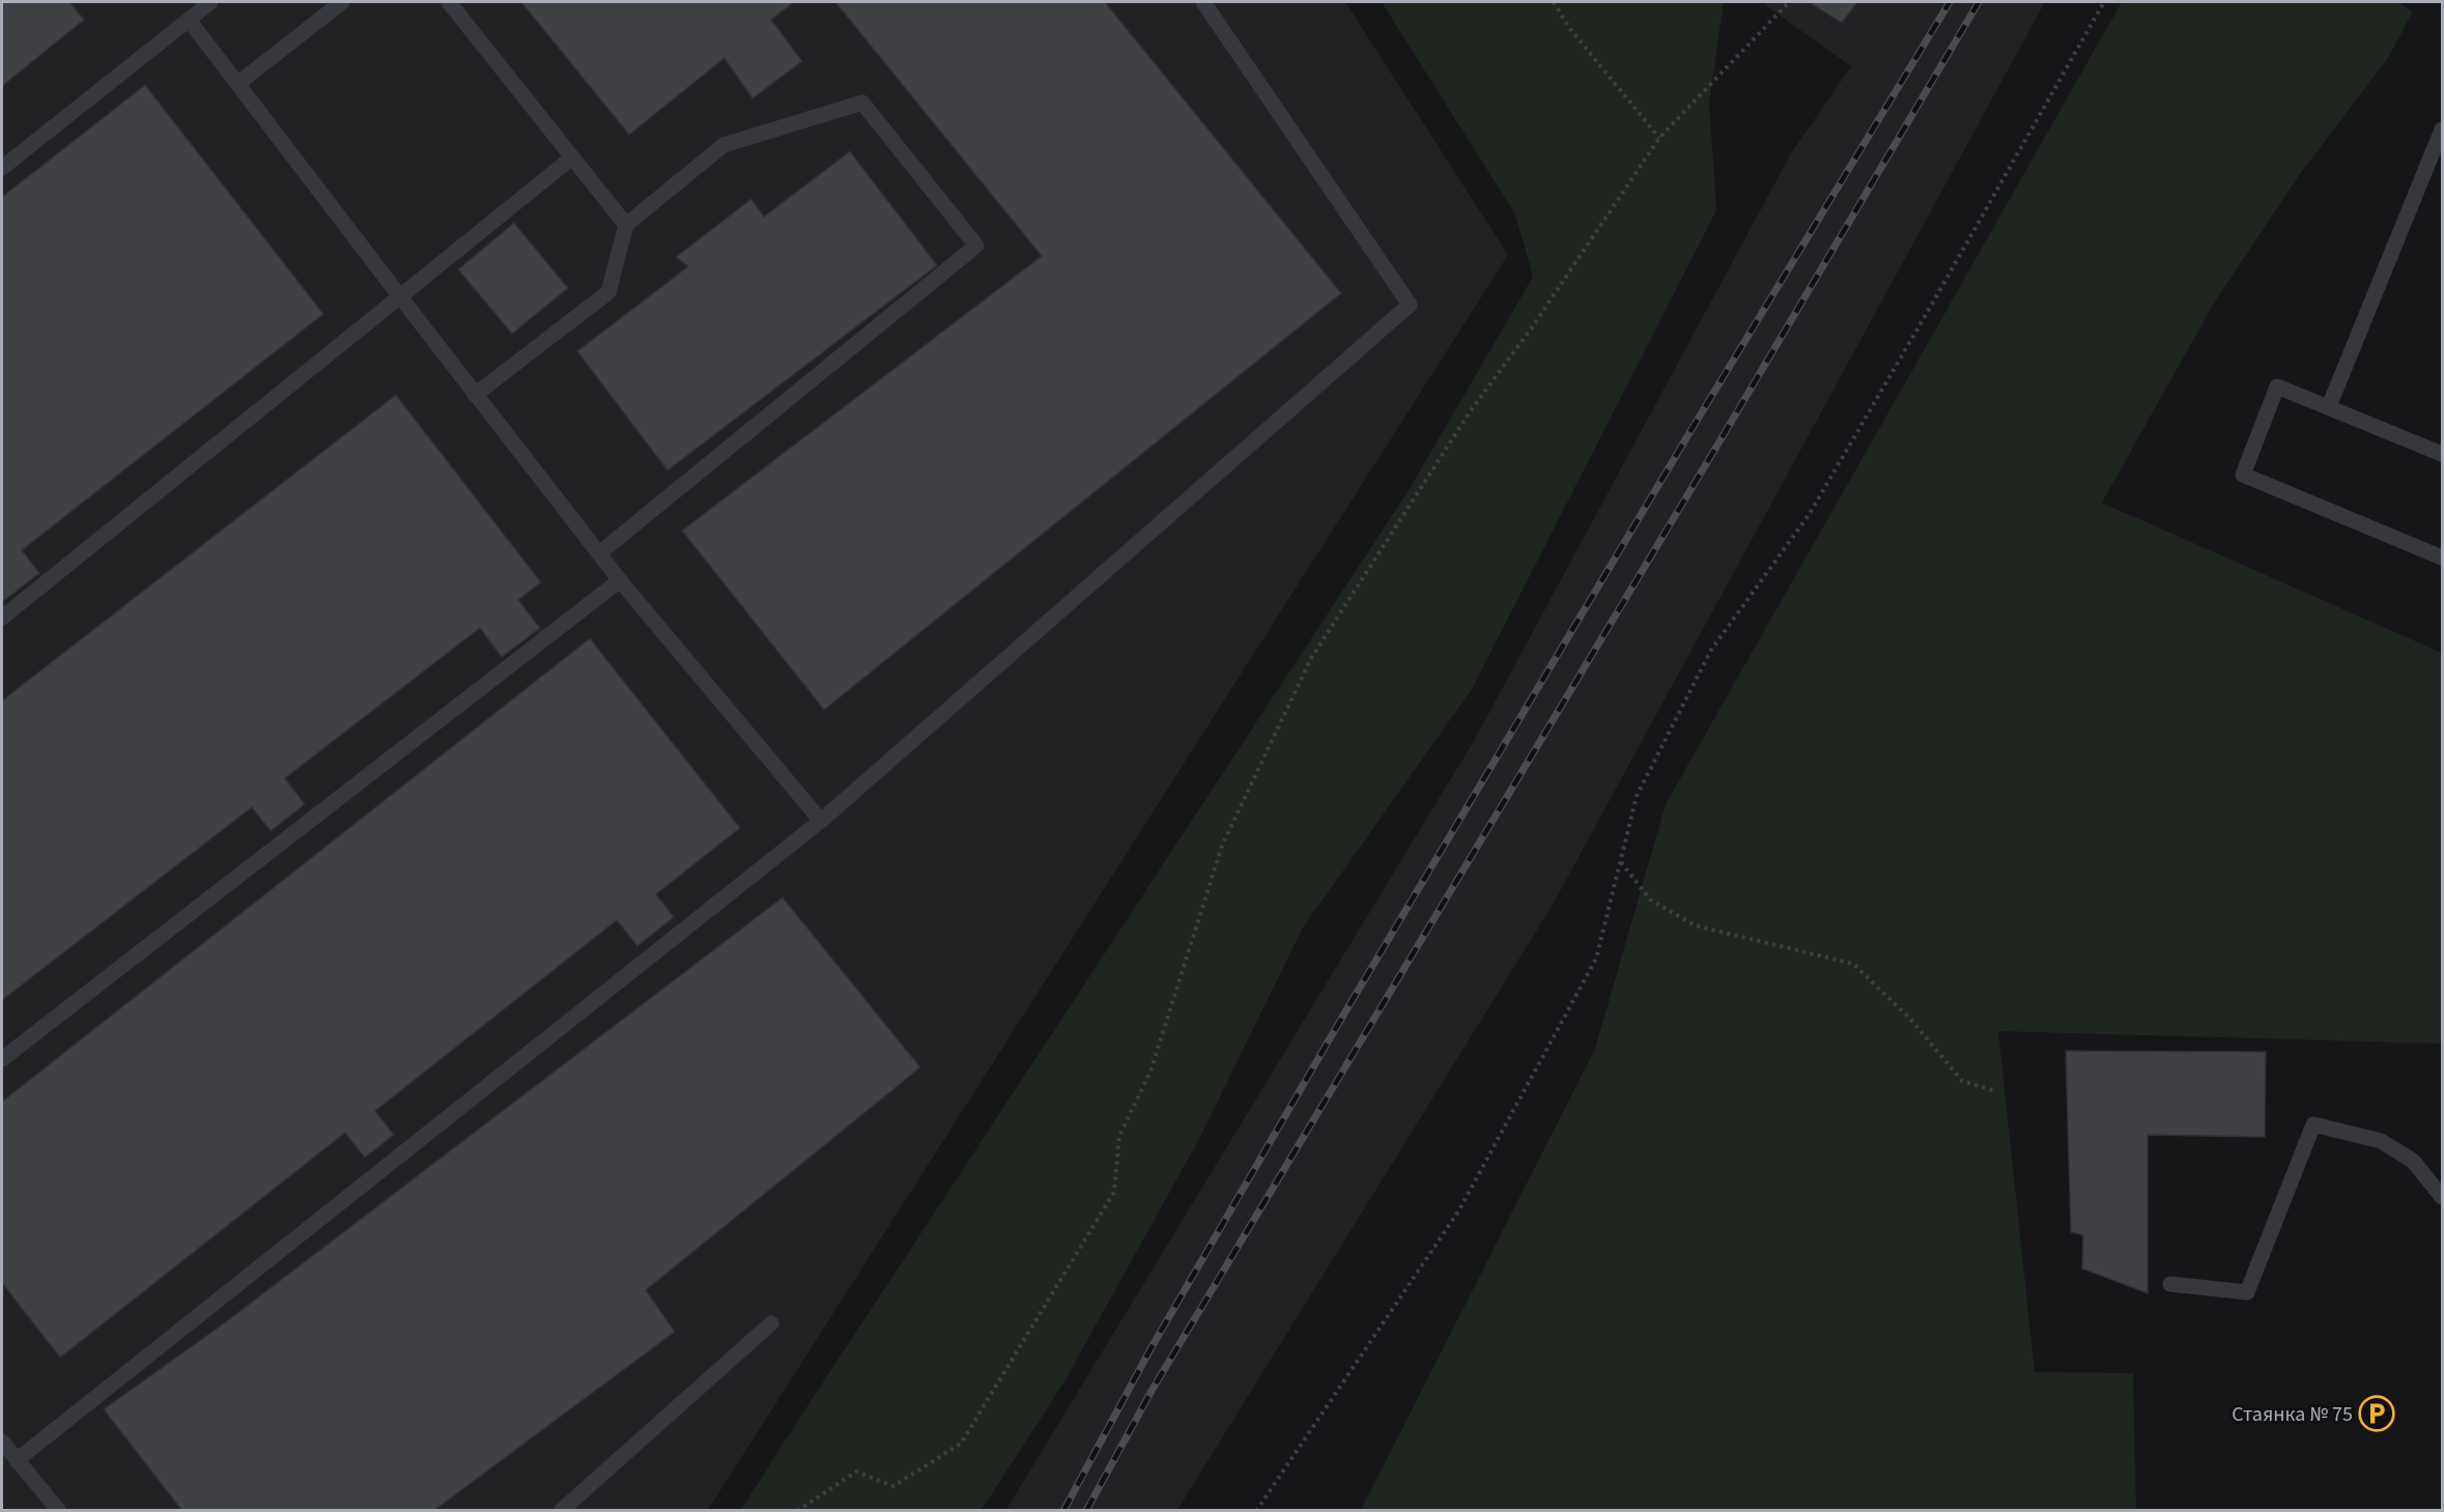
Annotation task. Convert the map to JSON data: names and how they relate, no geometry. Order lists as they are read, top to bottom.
{
  "places": {
    "parking": ["Стаянка № 75"]
  }
}
